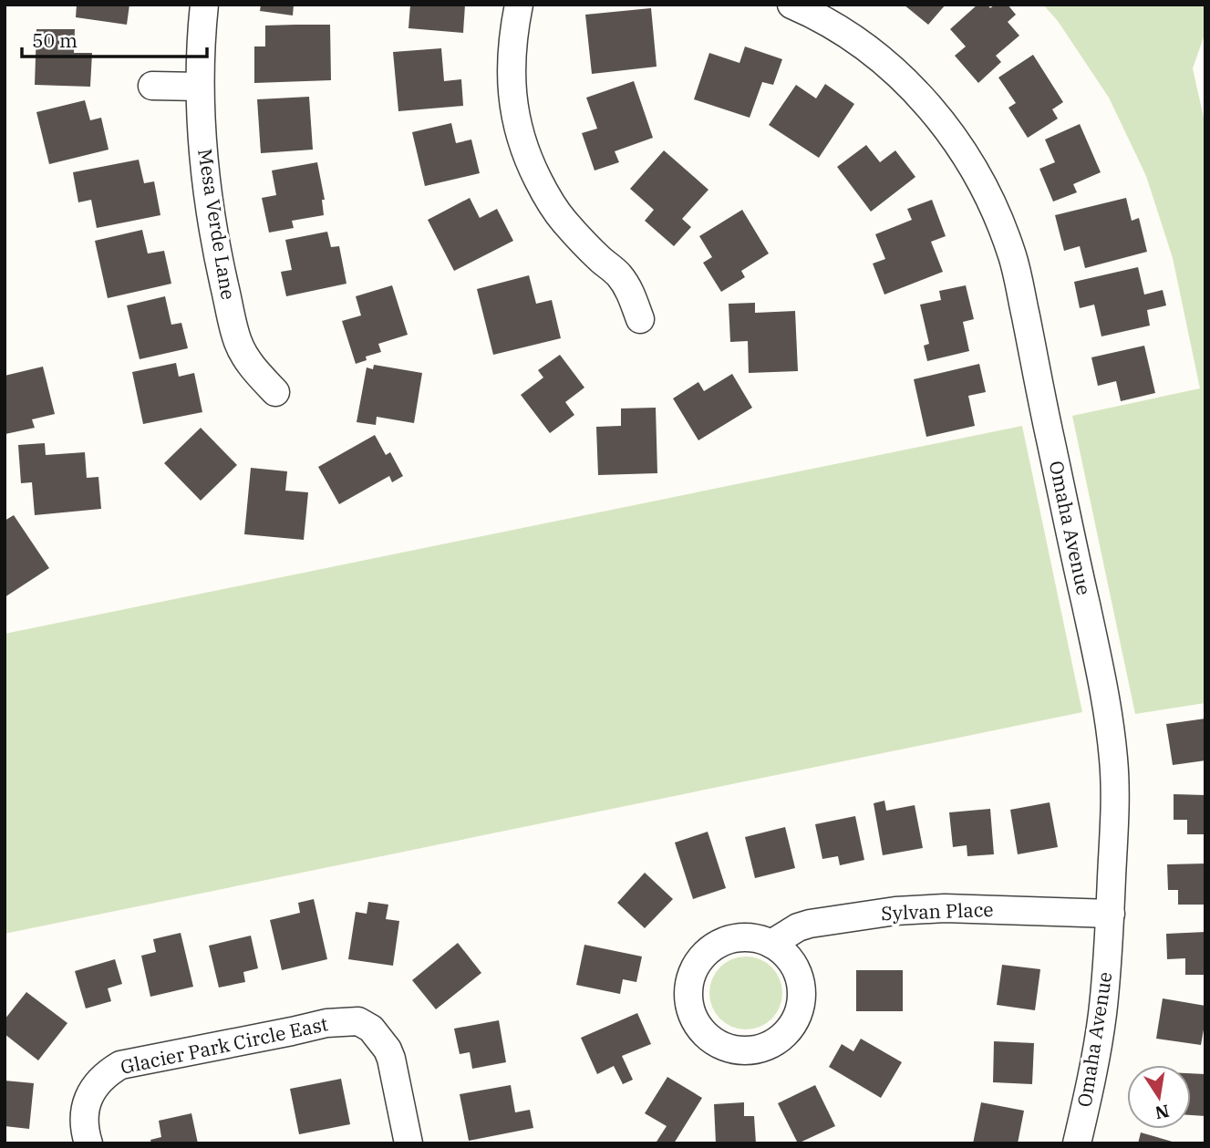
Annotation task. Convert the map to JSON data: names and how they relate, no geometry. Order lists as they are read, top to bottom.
{
  "streets": {
    "street": [
      "Mesa Verde Lane",
      "Omaha Avenue",
      "Sylvan Place",
      "Glacier Park Circle East"
    ]
  },
  "crossings": [
    ["Omaha Avenue", "Sylvan Place"]
  ],
  "scale_bar": "50 m",
  "north": "bottom"
}
